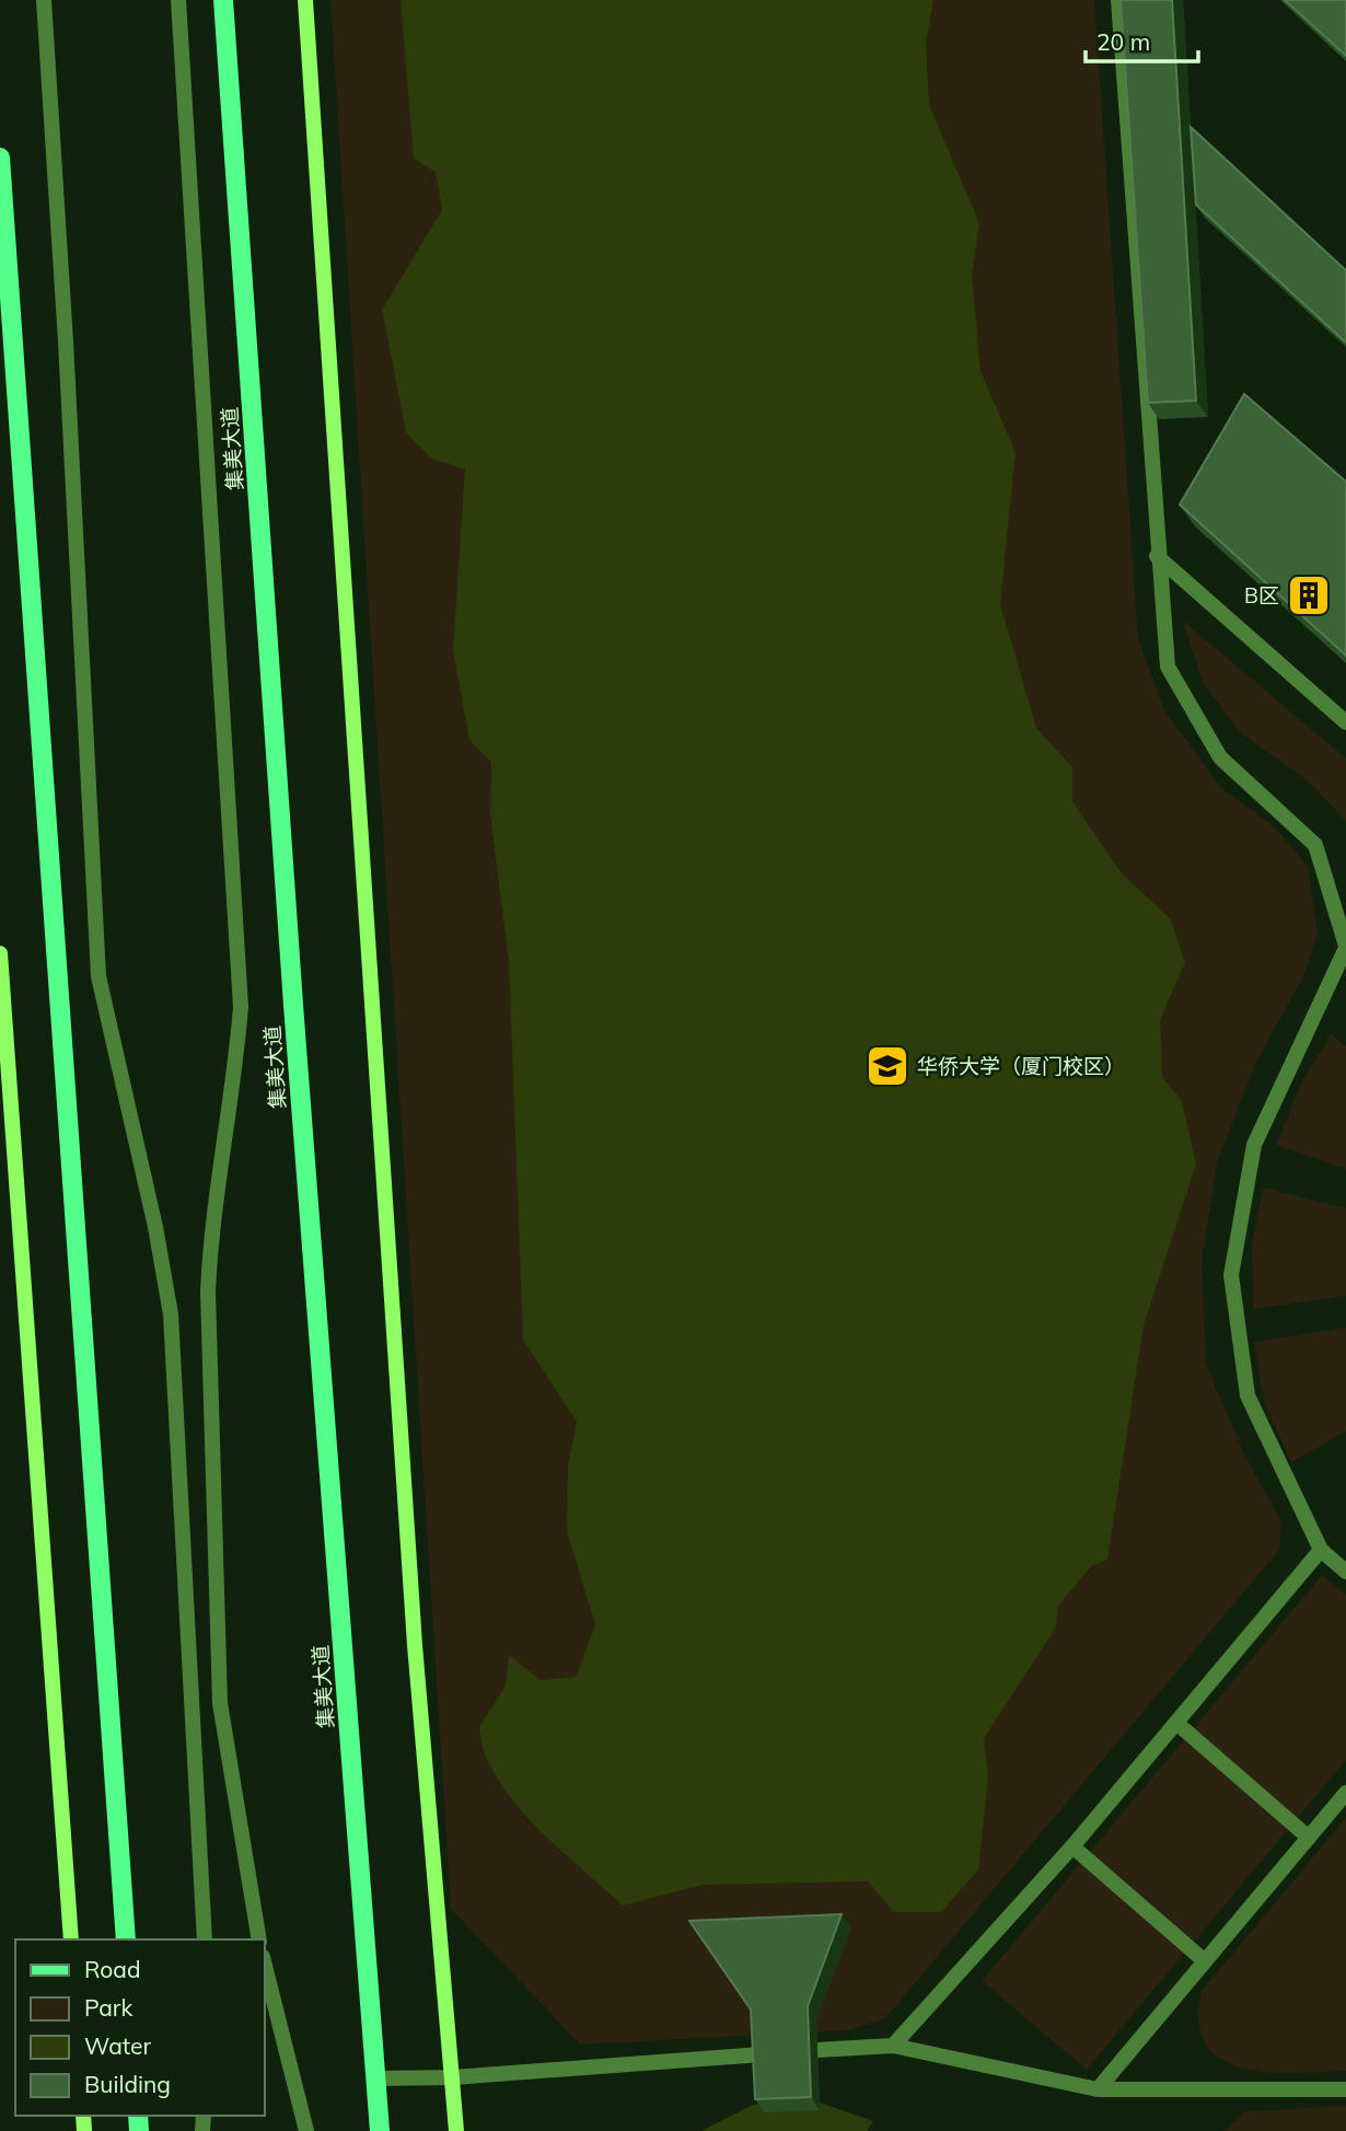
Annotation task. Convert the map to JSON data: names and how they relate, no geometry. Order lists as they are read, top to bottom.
{
  "streets": {
    "main road": ["集美大道"]
  },
  "places": {
    "building": ["B区"],
    "school or university": ["华侨大学（厦门校区）"]
  },
  "legend": [
    "Road",
    "Park",
    "Water",
    "Building"
  ],
  "scale_bar": "20 m"
}
